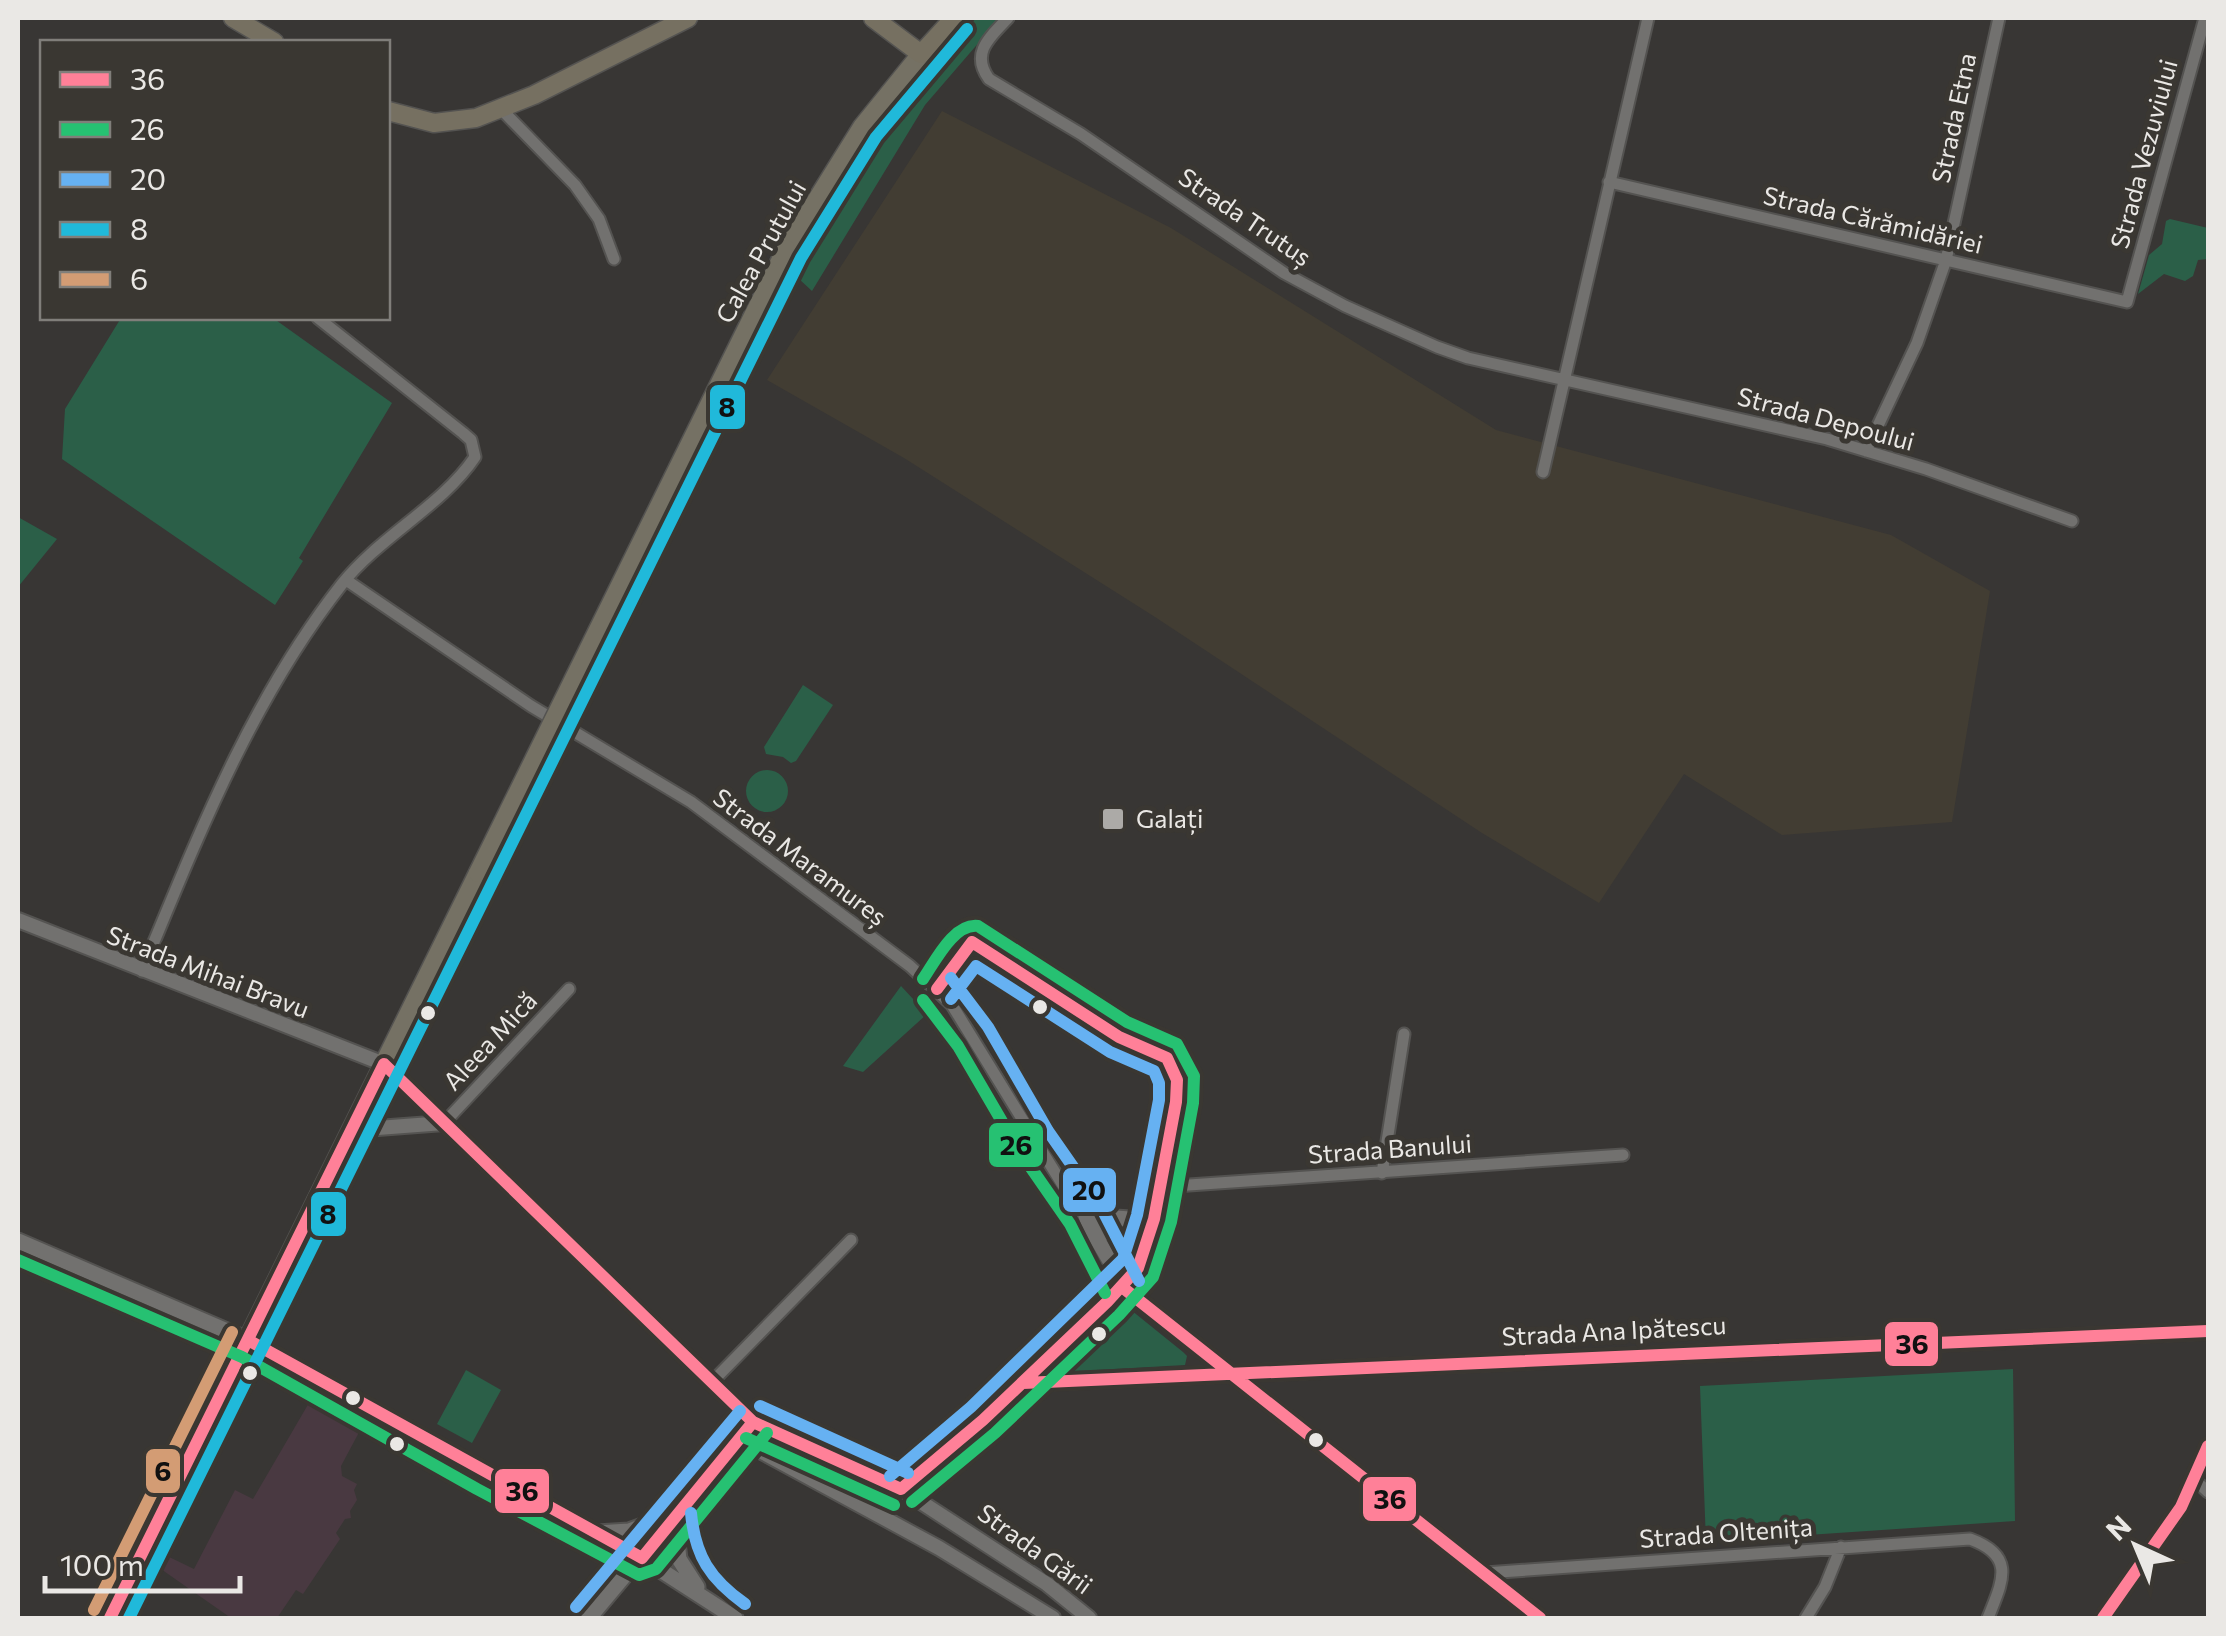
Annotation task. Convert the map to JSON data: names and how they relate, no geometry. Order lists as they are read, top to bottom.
{
  "streets": {
    "highway": ["Calea Prutului"],
    "main road": ["Strada Ana Ipătescu", "Strada Gării"],
    "street": [
      "Strada Etna",
      "Strada Vezuviului",
      "Strada Trutuș",
      "Strada Cărămidăriei",
      "Strada Depoului",
      "Strada Maramureș",
      "Strada Mihai Bravu",
      "Aleea Mică",
      "Strada Banului",
      "Strada Oltenița"
    ]
  },
  "crossings": [
    ["Strada Etna", "Strada Cărămidăriei"],
    ["Strada Etna", "Strada Depoului"],
    ["Strada Vezuviului", "Strada Cărămidăriei"],
    ["Strada Trutuș", "Strada Depoului"],
    ["Calea Prutului", "Strada Mihai Bravu"]
  ],
  "places": {
    "transit": ["Galați"]
  },
  "lines": [
    "transit line 8",
    "transit line 26",
    "transit line 36",
    "transit line 20",
    "transit line 6"
  ],
  "legend": [
    "36",
    "26",
    "20",
    "8",
    "6"
  ],
  "scale_bar": "100 m",
  "north": "top left"
}
